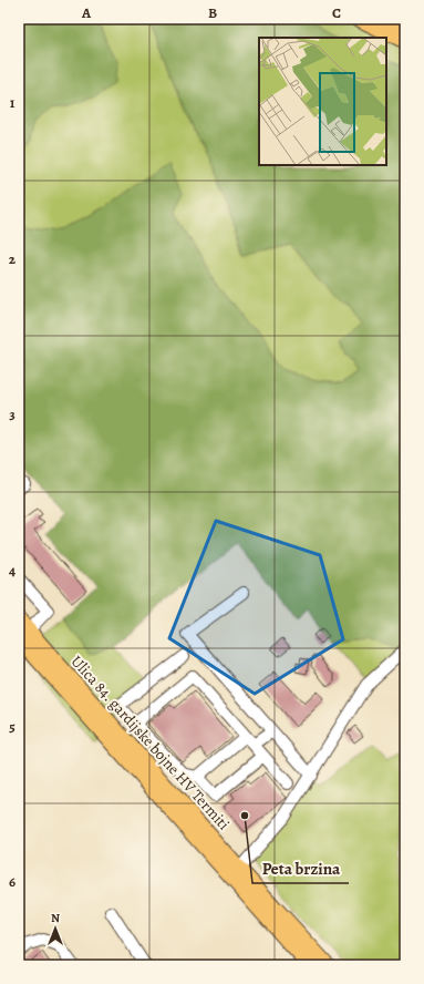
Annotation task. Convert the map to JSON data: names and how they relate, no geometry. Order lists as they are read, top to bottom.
{
  "streets": {
    "main road": ["Ulica 84. gardijske bojne HV Termiti"]
  },
  "places": ["Peta brzina"],
  "north": "top",
  "grid": {
    "columns": ["A", "B", "C"],
    "rows": [
      "1",
      "2",
      "3",
      "4",
      "5",
      "6"
    ]
  }
}
